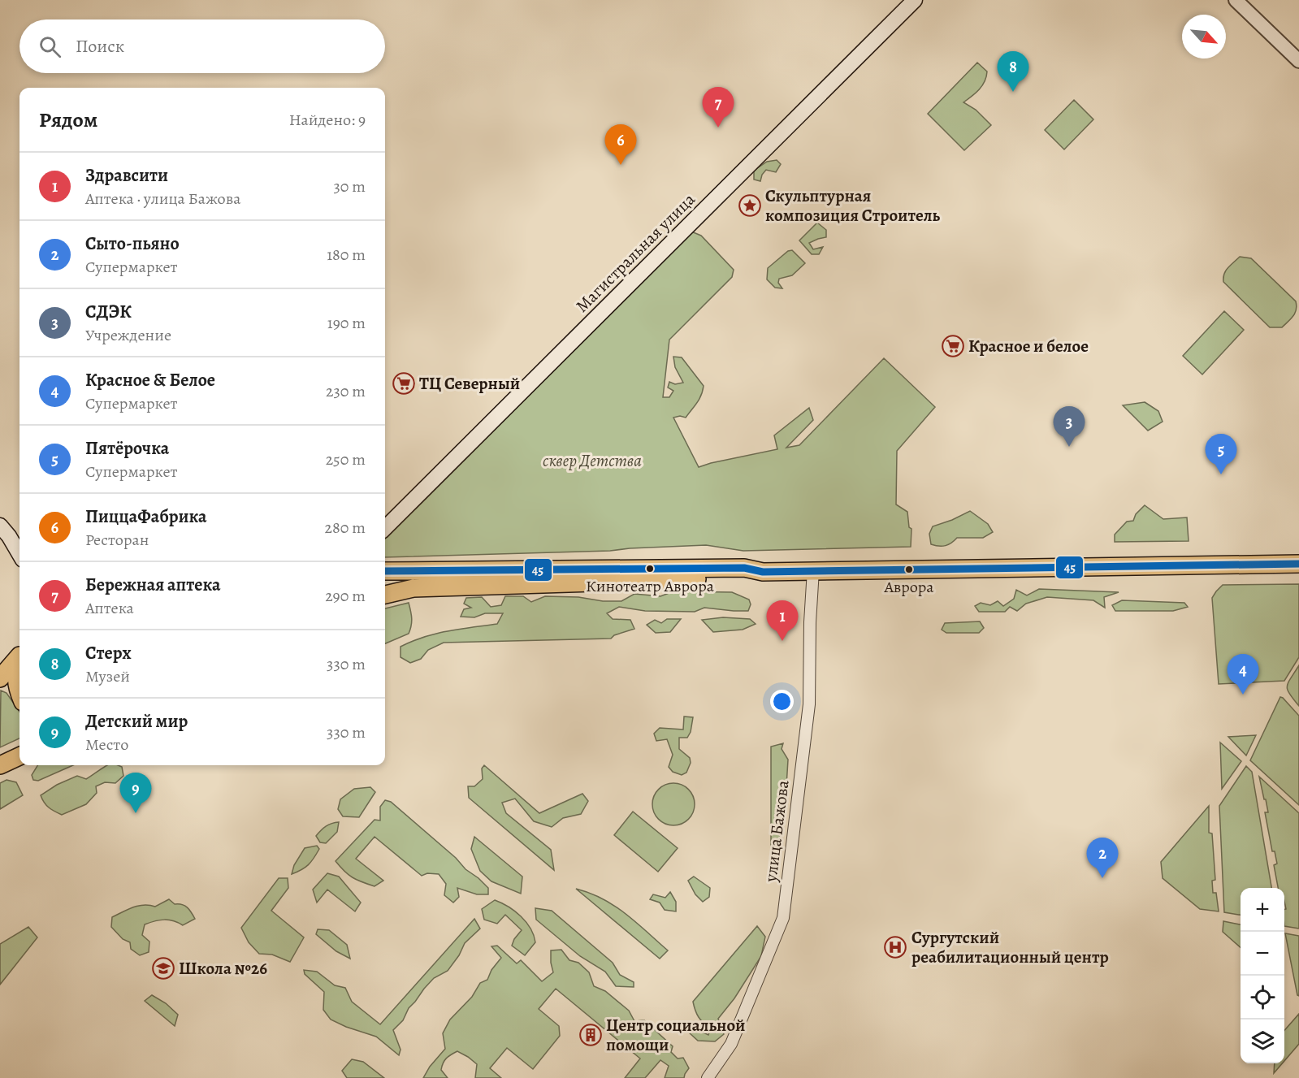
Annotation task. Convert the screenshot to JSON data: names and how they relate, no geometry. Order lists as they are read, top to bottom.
{
  "streets": {
    "main road": ["Магистральная улица"],
    "street": ["улица Бажова"]
  },
  "parks": ["сквер Детства"],
  "places": {
    "place": ["Скульптурная композиция Строитель"],
    "supermarket": ["Красное и белое", "ТЦ Северный"],
    "other": ["Кинотеатр Аврора", "Аврора"],
    "hospital": ["Сургутский реабилитационный центр"],
    "school or university": ["Школа №26"],
    "building": ["Центр социальной помощи"]
  },
  "lines": ["transit line 45"],
  "north": "bottom right",
  "page": {
    "search": "Поиск",
    "pins": [
      "8",
      "7",
      "6",
      "3",
      "5",
      "1",
      "4",
      "9",
      "2"
    ],
    "heading": ["Рядом", "Найдено: 9"],
    "list": [
      {
        "mark": "1",
        "name": "Здравсити",
        "note": "Аптека · улица Бажова",
        "value": "30 m"
      },
      {
        "mark": "2",
        "name": "Сыто-пьяно",
        "note": "Супермаркет",
        "value": "180 m"
      },
      {
        "mark": "3",
        "name": "СДЭК",
        "note": "Учреждение",
        "value": "190 m"
      },
      {
        "mark": "4",
        "name": "Красное & Белое",
        "note": "Супермаркет",
        "value": "230 m"
      },
      {
        "mark": "5",
        "name": "Пятёрочка",
        "note": "Супермаркет",
        "value": "250 m"
      },
      {
        "mark": "6",
        "name": "ПиццаФабрика",
        "note": "Ресторан",
        "value": "280 m"
      },
      {
        "mark": "7",
        "name": "Бережная аптека",
        "note": "Аптека",
        "value": "290 m"
      },
      {
        "mark": "8",
        "name": "Стерх",
        "note": "Музей",
        "value": "330 m"
      },
      {
        "mark": "9",
        "name": "Детский мир",
        "note": "Место",
        "value": "330 m"
      }
    ],
    "map_buttons": ["+", "−"]
  }
}
